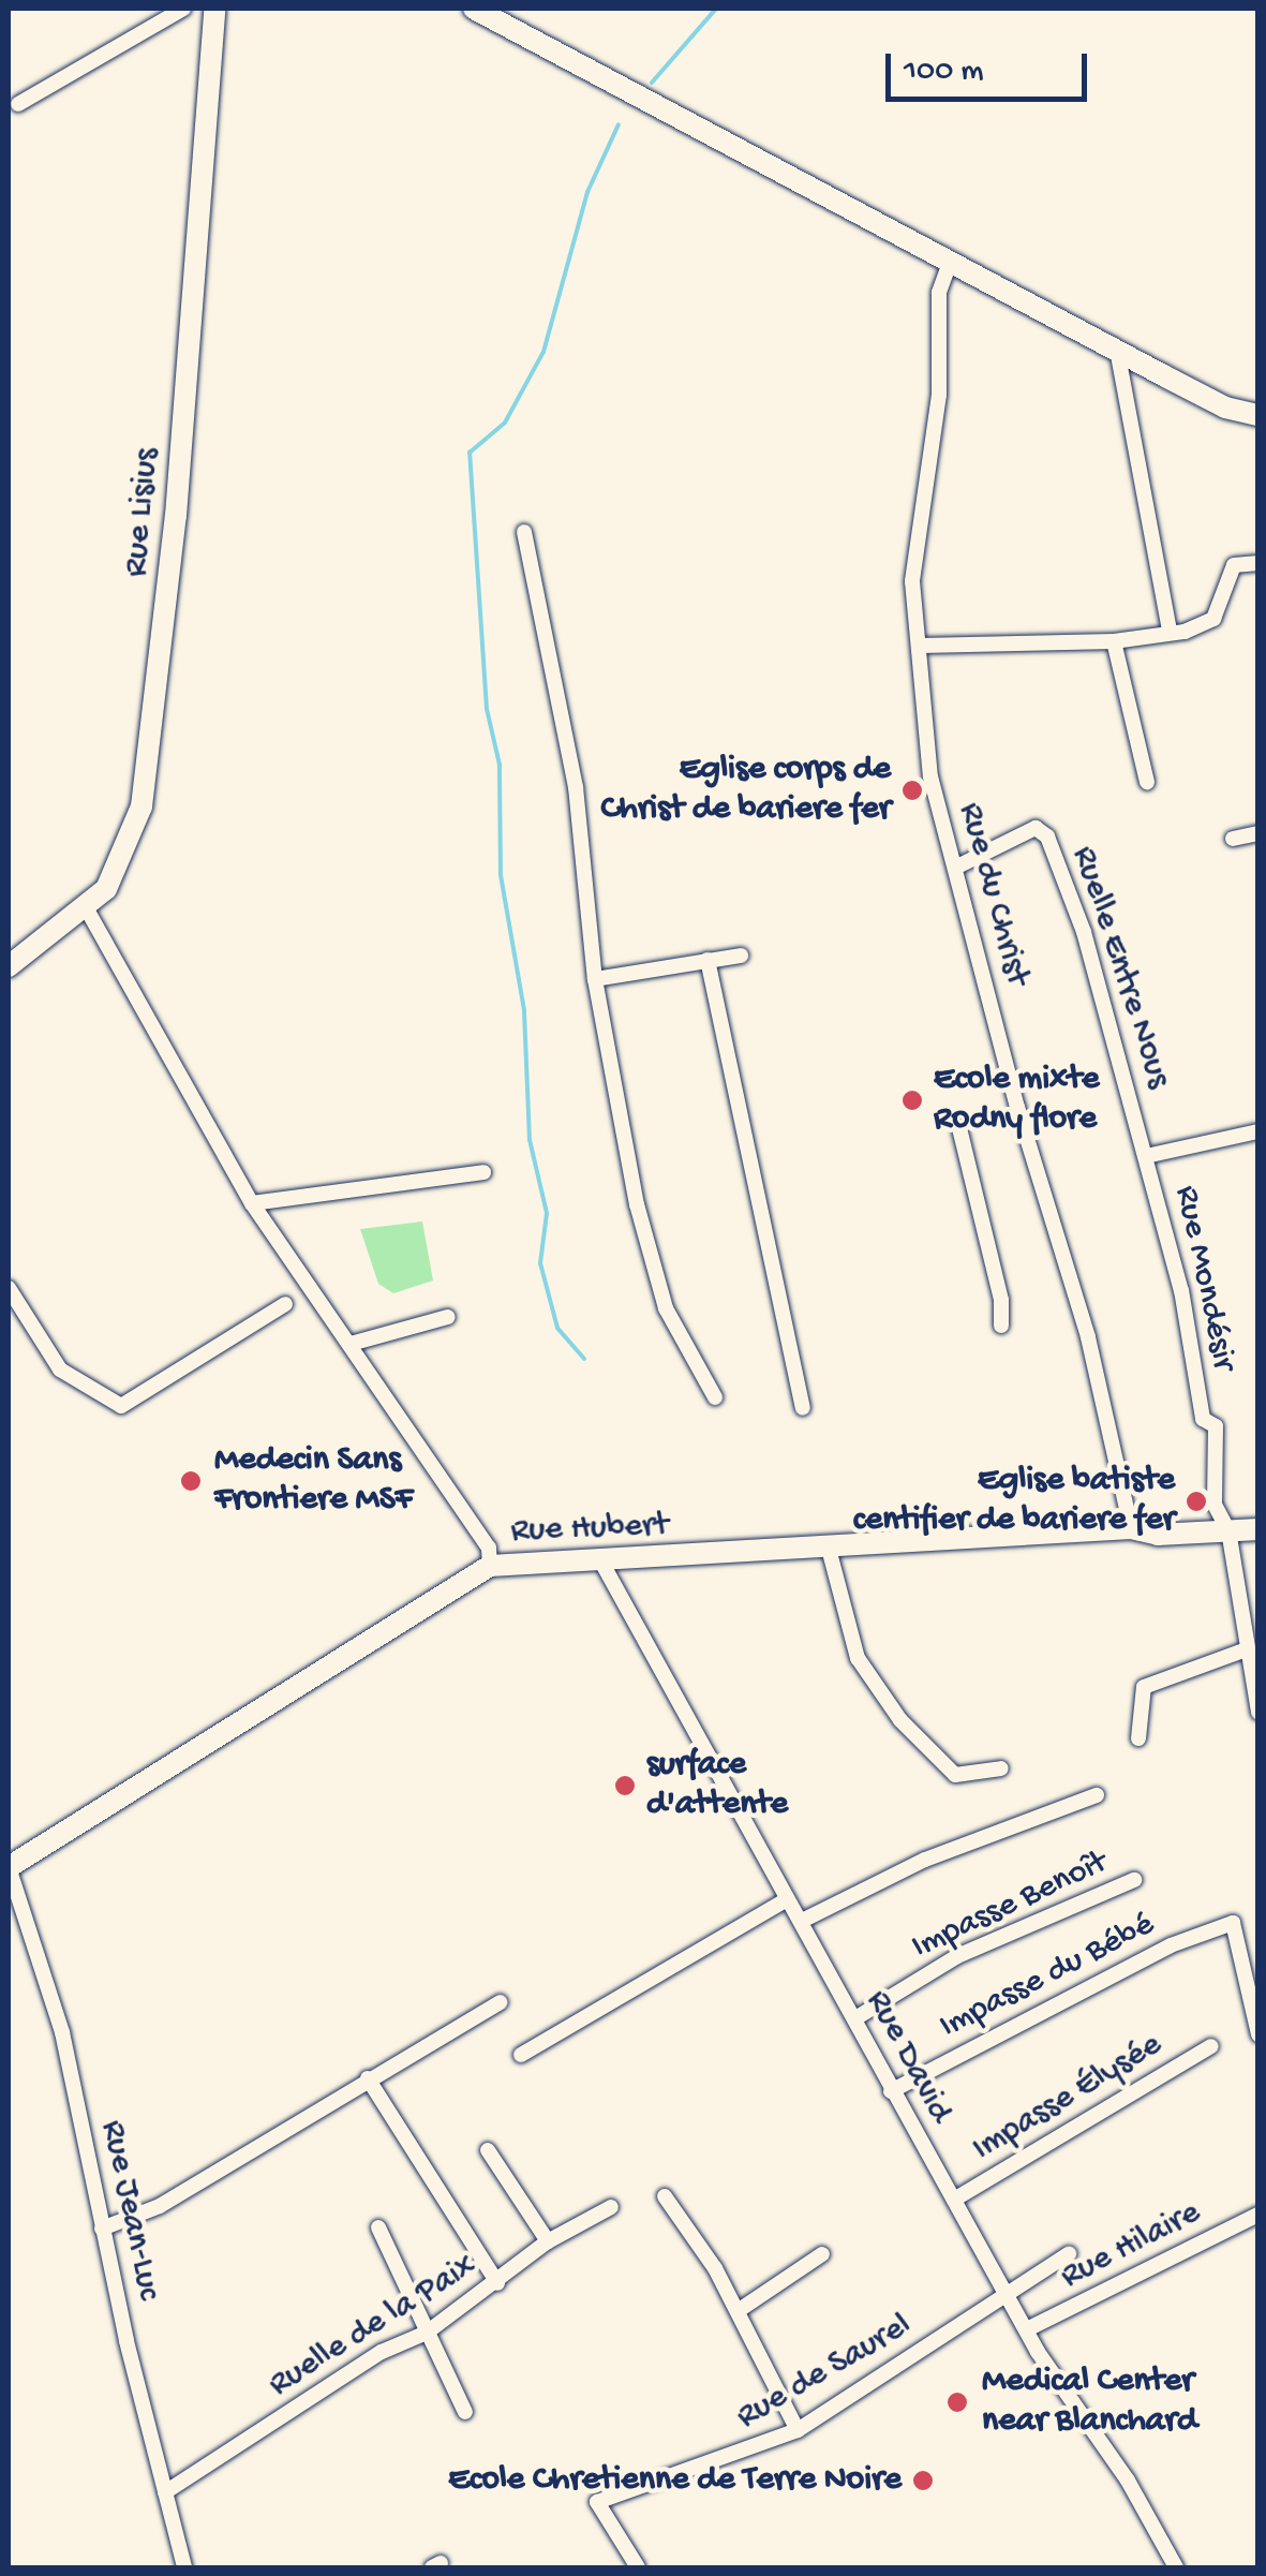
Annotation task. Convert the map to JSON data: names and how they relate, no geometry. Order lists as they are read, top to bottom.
{
  "streets": {
    "street": [
      "Rue Lisius",
      "Rue du Christ",
      "Ruelle Entre Nous",
      "Rue Mondésir",
      "Rue Hubert",
      "Impasse Benoît",
      "Impasse du Bébé",
      "Rue David",
      "Impasse Élysée",
      "Rue Jean-Luc",
      "Rue Hilaire",
      "Ruelle de la Paix",
      "Rue de Saurel"
    ]
  },
  "crossings": [
    ["Rue du Christ", "Ruelle Entre Nous"],
    ["Rue du Christ", "Rue Hubert"],
    ["Ruelle Entre Nous", "Rue Mondésir"],
    ["Rue Mondésir", "Rue Hubert"],
    ["Rue Hubert", "Rue David"],
    ["Rue Hubert", "Rue Jean-Luc"],
    ["Impasse Benoît", "Rue David"],
    ["Impasse du Bébé", "Rue David"],
    ["Rue David", "Impasse Élysée"],
    ["Rue David", "Rue Hilaire"],
    ["Rue David", "Rue de Saurel"],
    ["Rue Jean-Luc", "Ruelle de la Paix"]
  ],
  "places": [
    "Eglise corps de Christ de bariere fer",
    "Ecole mixte Rodny flore",
    "Medecin Sans Frontiere MSF",
    "Eglise batiste centifier de bariere fer",
    "surface d'attente",
    "Medical Center near Blanchard",
    "Ecole Chretienne de Terre Noire"
  ],
  "scale_bar": "100 m"
}
